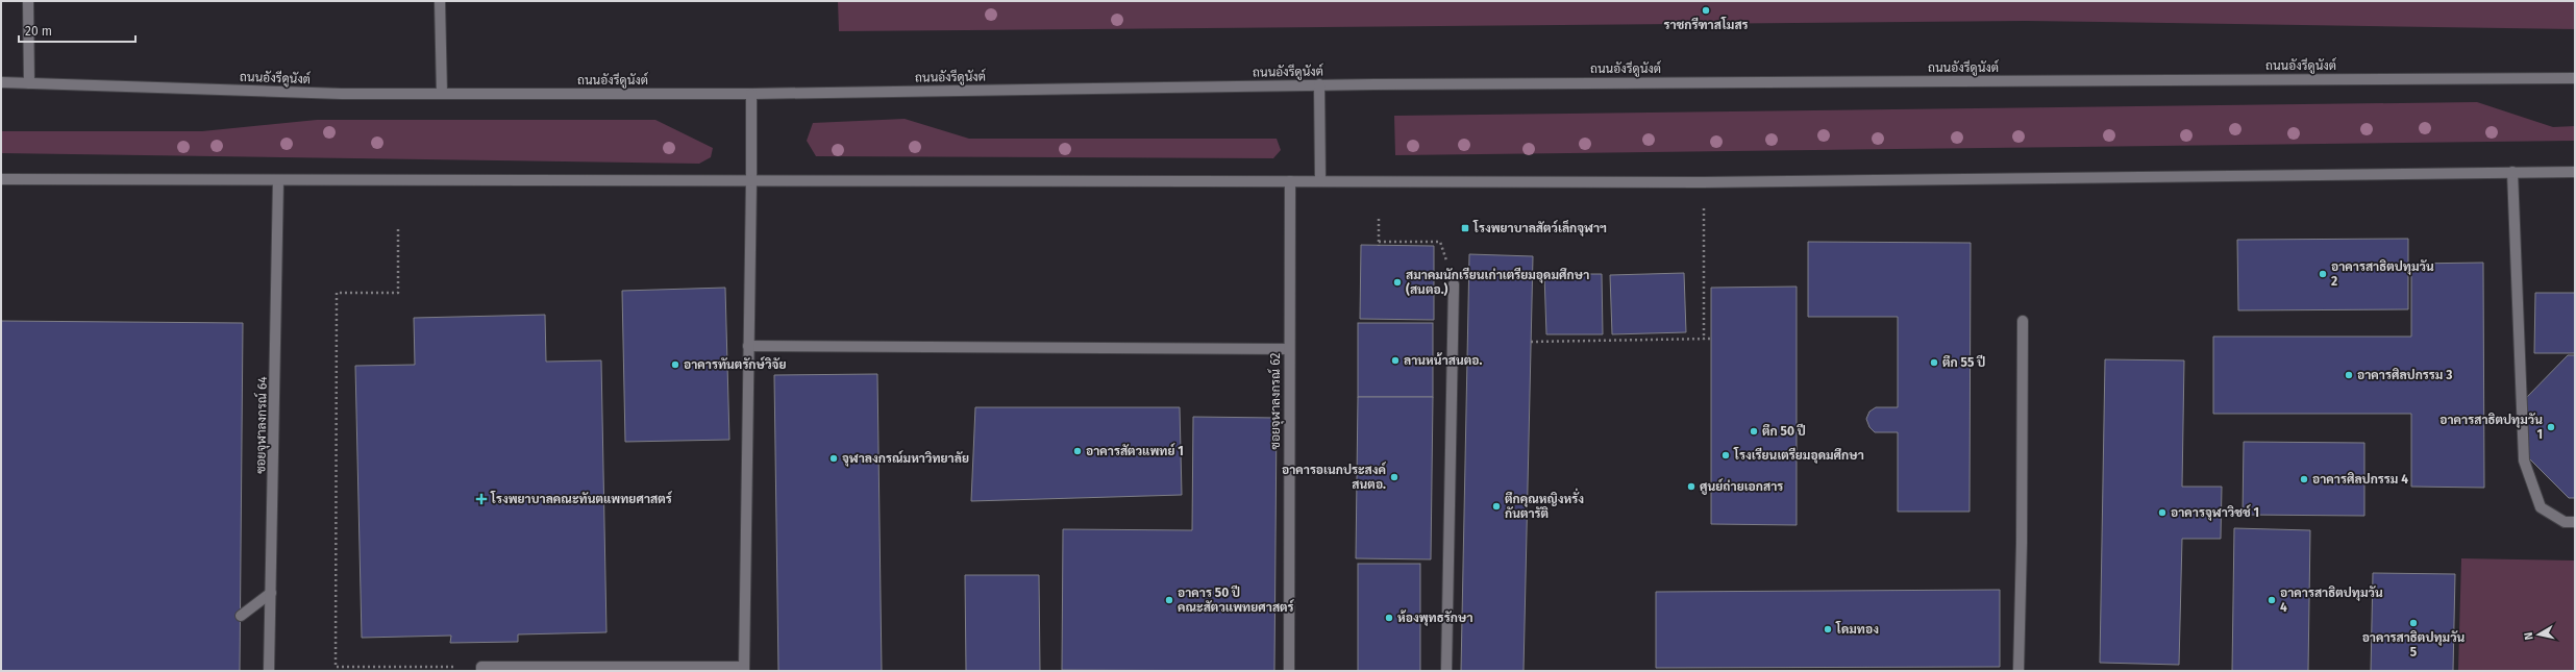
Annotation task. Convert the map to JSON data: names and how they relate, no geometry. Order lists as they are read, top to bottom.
{
  "streets": {
    "main road": ["ถนนอังรีดูนังต์", "ซอยจุฬาลงกรณ์ 62", "ซอยจุฬาลงกรณ์ 64"]
  },
  "places": {
    "other": [
      "ราชกรีฑาสโมสร",
      "อาคารสาธิตปทุมวัน 2",
      "สมาคมนักเรียนเก่าเตรียมอุดมศึกษา (สนตอ.)",
      "ลานหน้าสนตอ.",
      "ตึก 55 ปี",
      "อาคารทันตรักษ์วิจัย",
      "อาคารศิลปกรรม 3",
      "อาคารสาธิตปทุมวัน 1",
      "ตึก 50 ปี",
      "อาคารสัตวแพทย์ 1",
      "โรงเรียนเตรียมอุดมศึกษา",
      "จุฬาลงกรณ์มหาวิทยาลัย",
      "อาคารอเนกประสงค์ สนตอ.",
      "อาคารศิลปกรรม 4",
      "ศูนย์ถ่ายเอกสาร",
      "ตึกคุณหญิงหรั่ง กันตารัติ",
      "อาคารจุฬาวิชช์ 1",
      "อาคาร 50 ปี คณะสัตวแพทยศาสตร์",
      "อาคารสาธิตปทุมวัน 4",
      "ห้องพุทธรักษา",
      "อาคารสาธิตปทุมวัน 5",
      "โดมทอง"
    ],
    "transit": ["โรงพยาบาลสัตว์เล็กจุฬาฯ"],
    "health": ["โรงพยาบาลคณะทันตแพทยศาสตร์"]
  },
  "scale_bar": "20 m",
  "north": "left"
}
